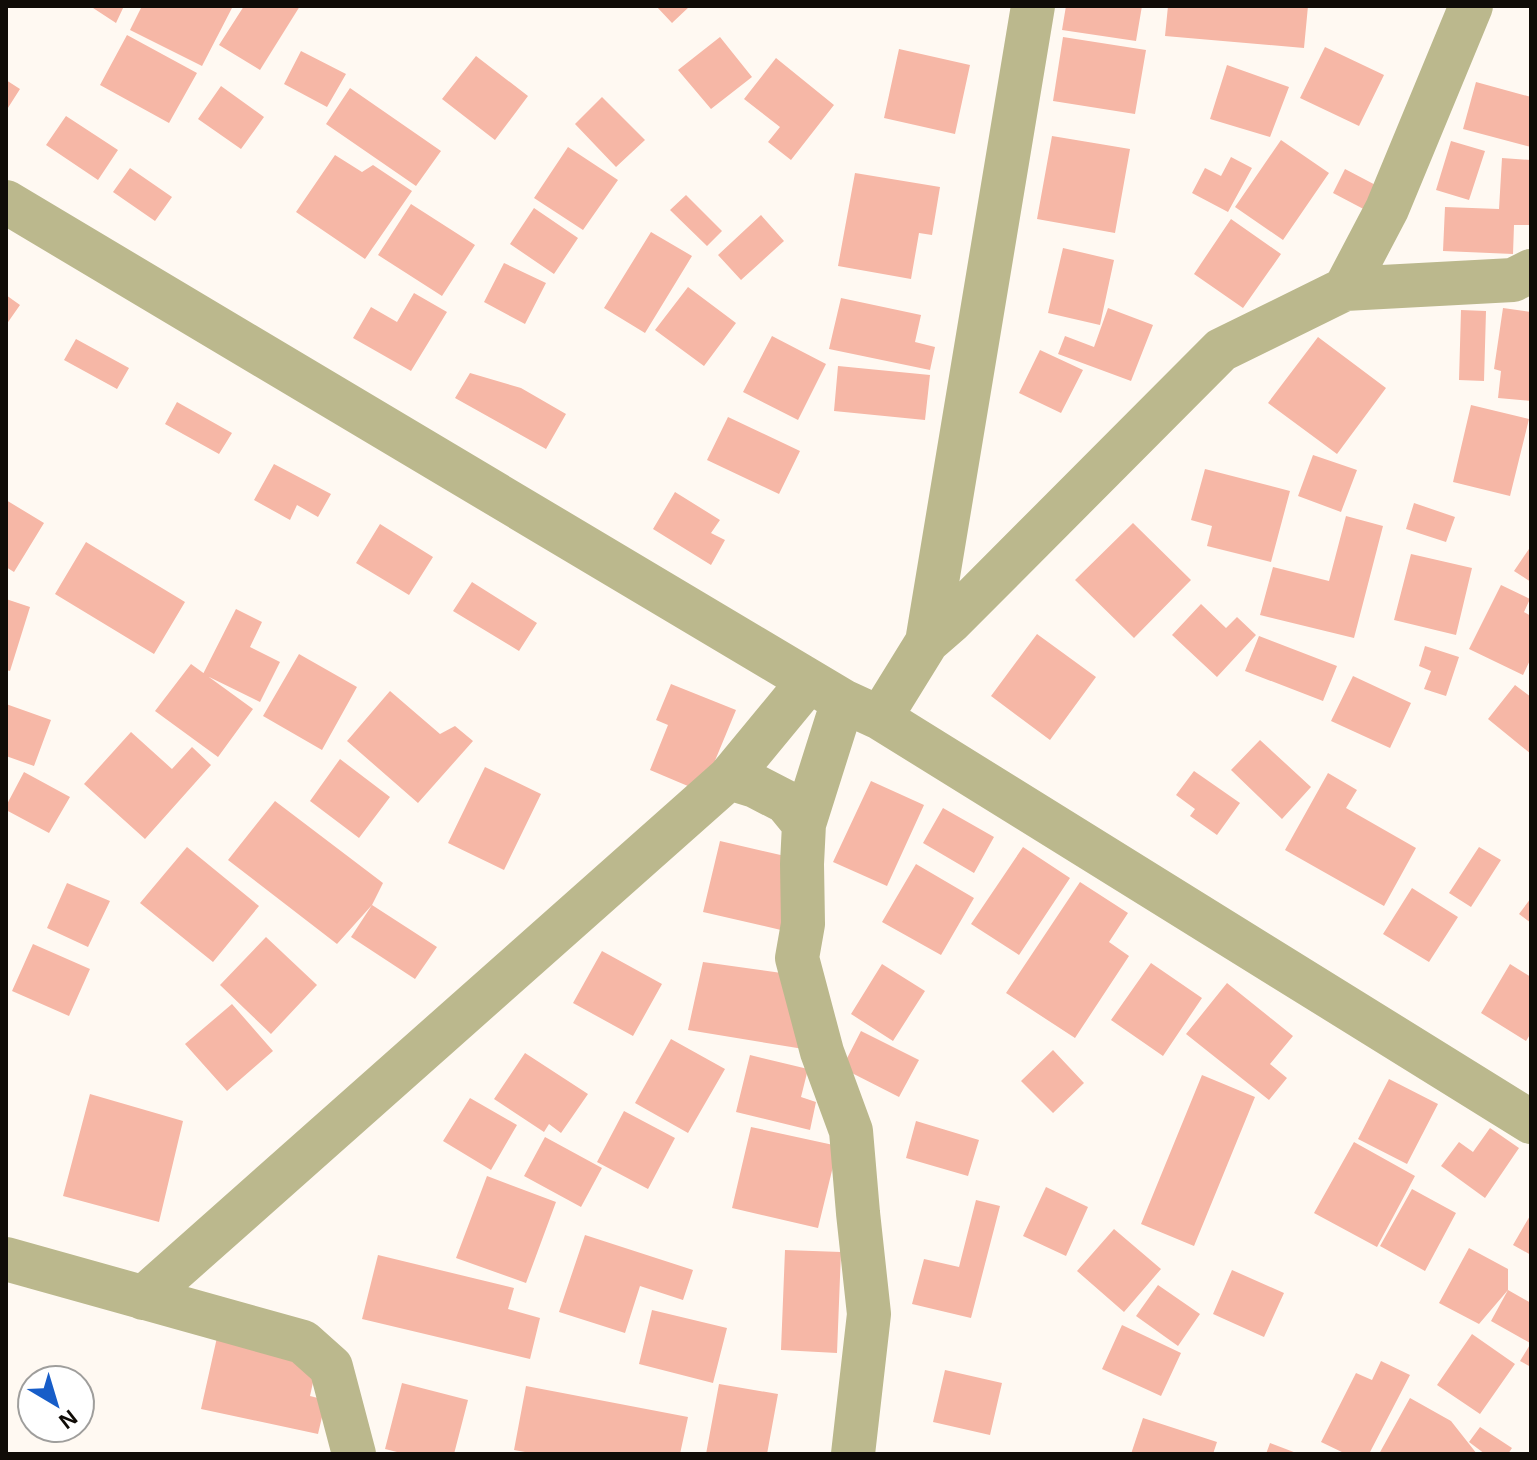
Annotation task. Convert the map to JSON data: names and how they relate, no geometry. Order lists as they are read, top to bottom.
{
  "north": "bottom right"
}
